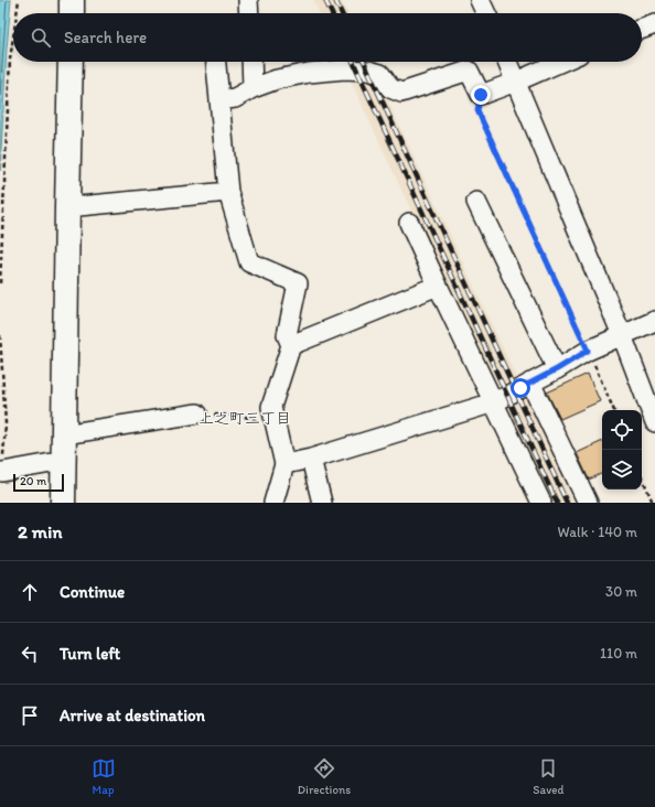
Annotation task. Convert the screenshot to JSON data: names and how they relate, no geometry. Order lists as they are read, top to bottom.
{
  "districts": ["上之町三丁目"],
  "scale_bar": "20 m",
  "page": {
    "search": "Search here",
    "scale": "20 m",
    "heading": ["2 min", "Walk · 140 m"],
    "list": [
      ["Continue", "30 m"],
      ["Turn left", "110 m"],
      "Arrive at destination"
    ],
    "nav": ["Map", "Directions", "Saved"]
  }
}
